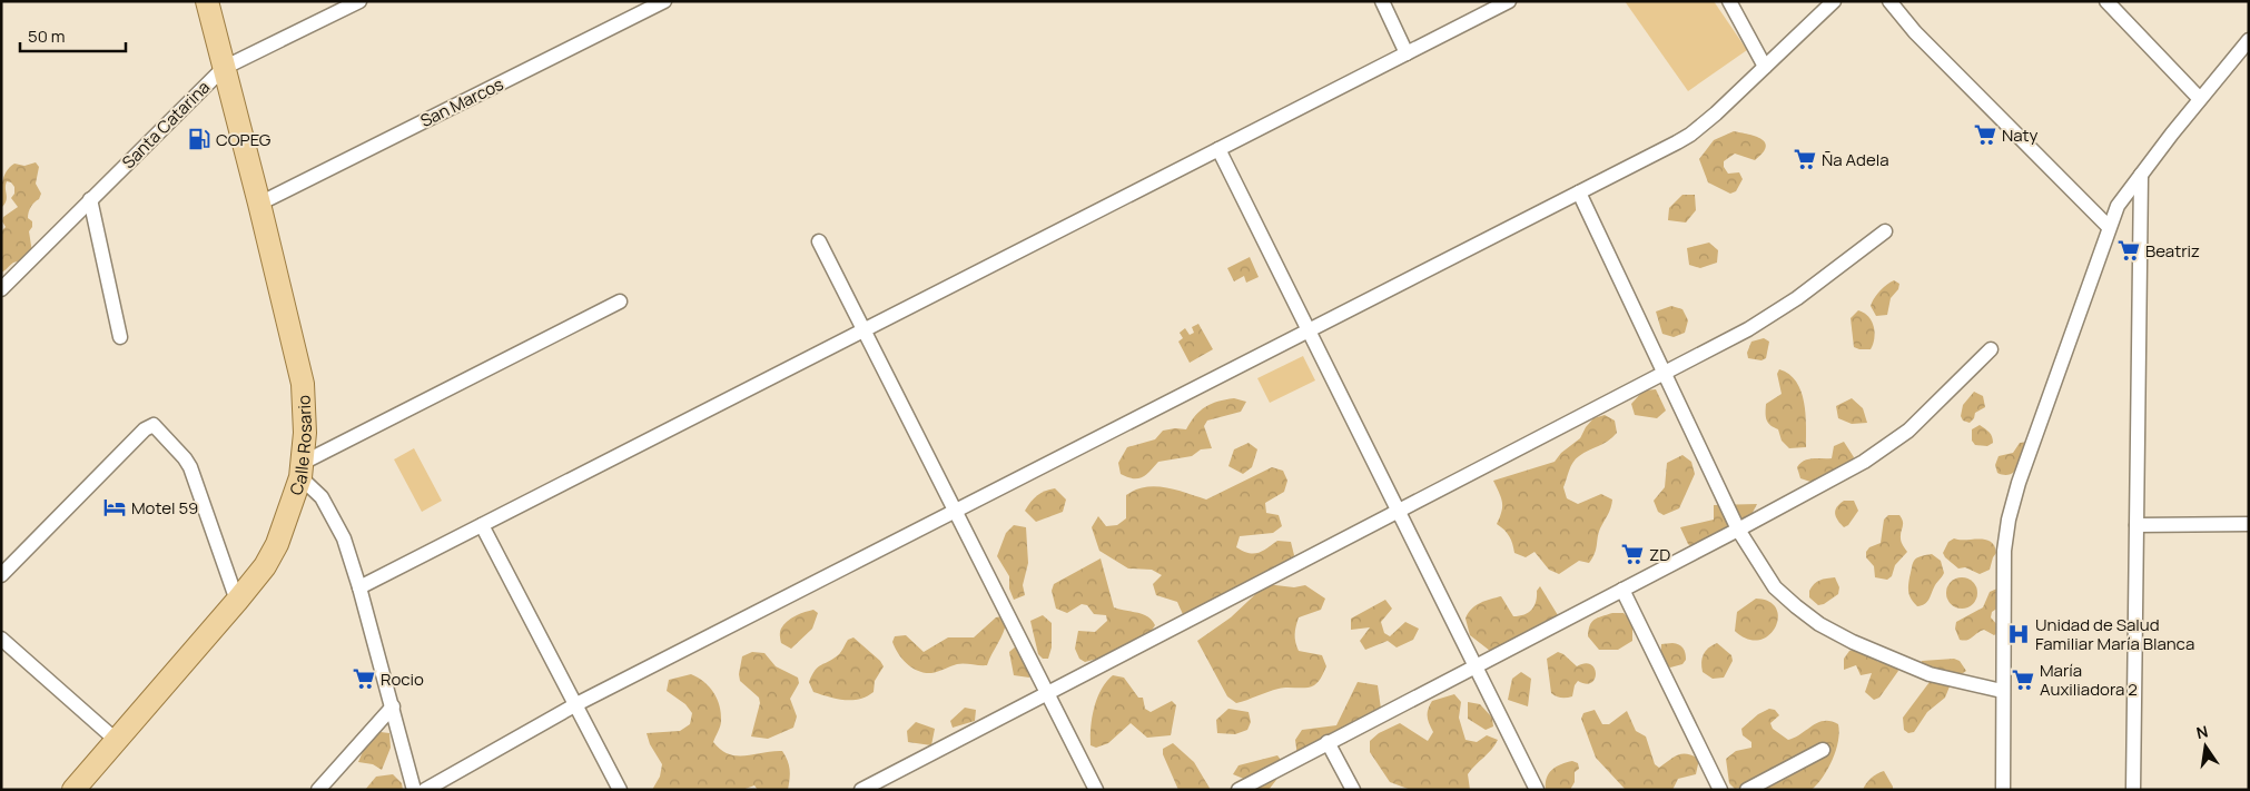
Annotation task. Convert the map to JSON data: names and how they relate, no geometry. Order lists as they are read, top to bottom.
{
  "streets": {
    "main road": ["Calle Rosario"],
    "street": ["San Marcos", "Santa Catarina"]
  },
  "crossings": [
    ["San Marcos", "Calle Rosario"],
    ["Santa Catarina", "Calle Rosario"]
  ],
  "places": {
    "supermarket": [
      "Naty",
      "Ña Adela",
      "Beatriz",
      "ZD",
      "Rocio",
      "María Auxiliadora 2"
    ],
    "fuel station": ["COPEG"],
    "hotel": ["Motel 59"],
    "hospital": ["Unidad de Salud Familiar María Blanca"]
  },
  "scale_bar": "50 m",
  "north": "top"
}
